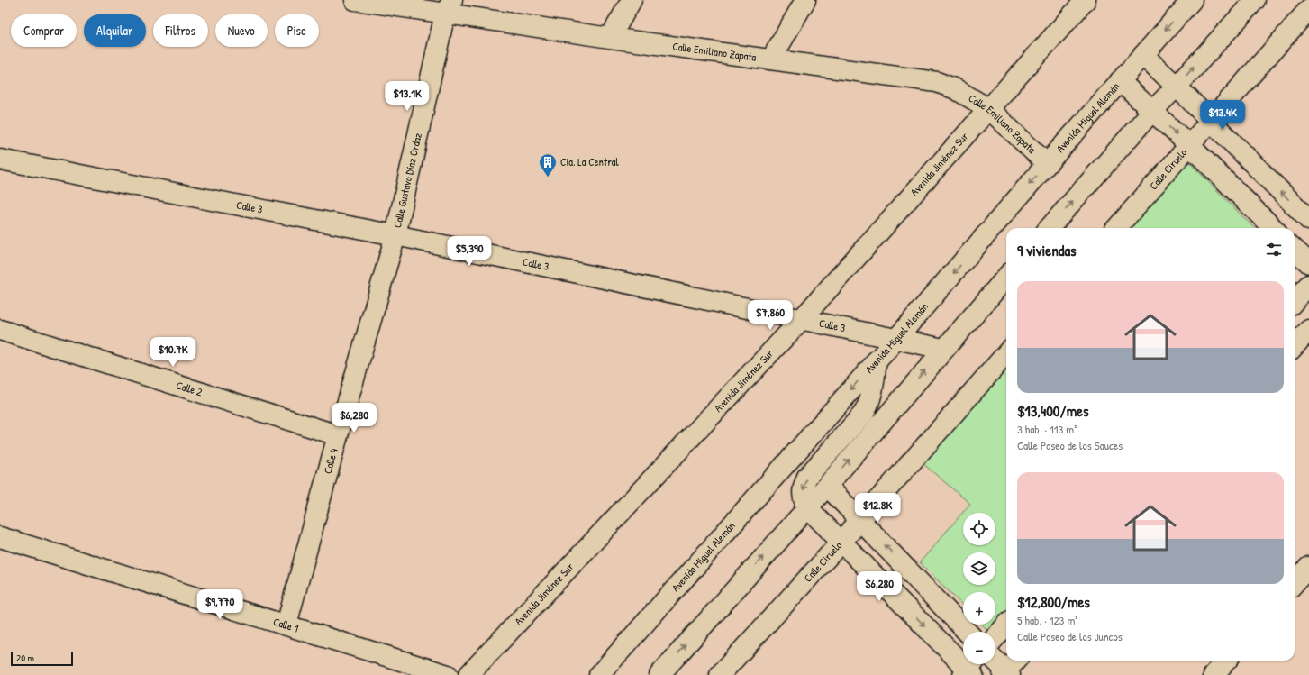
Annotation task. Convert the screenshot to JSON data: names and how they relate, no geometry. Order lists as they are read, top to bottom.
{
  "streets": {
    "street": [
      "Calle Emiliano Zapata",
      "Avenida Miguel Alemán",
      "Avenida Jiménez Sur",
      "Calle Ciruelo",
      "Calle Gustavo Díaz Ordaz",
      "Calle 3",
      "Calle 2",
      "Calle 4",
      "Calle 1"
    ]
  },
  "crossings": [
    ["Calle Emiliano Zapata", "Avenida Miguel Alemán"],
    ["Calle Emiliano Zapata", "Avenida Jiménez Sur"],
    ["Calle Emiliano Zapata", "Calle Gustavo Díaz Ordaz"],
    ["Avenida Miguel Alemán", "Calle 3"],
    ["Avenida Jiménez Sur", "Calle 3"],
    ["Calle Gustavo Díaz Ordaz", "Calle 3"],
    ["Calle Gustavo Díaz Ordaz", "Calle 4"],
    ["Calle 3", "Calle 4"],
    ["Calle 2", "Calle 4"],
    ["Calle 4", "Calle 1"]
  ],
  "places": {
    "building": ["Cia. La Central"]
  },
  "scale_bar": "20 m",
  "page": {
    "chip": [
      "Comprar",
      "Alquilar",
      "Filtros",
      "Nuevo",
      "Piso"
    ],
    "price": [
      "$13.1K",
      "$13.4K",
      "$5,390",
      "$7,860",
      "$10.7K",
      "$6,280",
      "$12.8K",
      "$6,280",
      "$9,770"
    ],
    "heading": "9 viviendas",
    "list": [
      {
        "name": "$13,400/mes",
        "note": "3 hab. · 113 m² · Calle Paseo de los Sauces"
      },
      {
        "name": "$12,800/mes",
        "note": "5 hab. · 123 m² · Calle Paseo de los Juncos"
      }
    ],
    "map_buttons": ["+", "−"],
    "scale": "20 m"
  }
}
